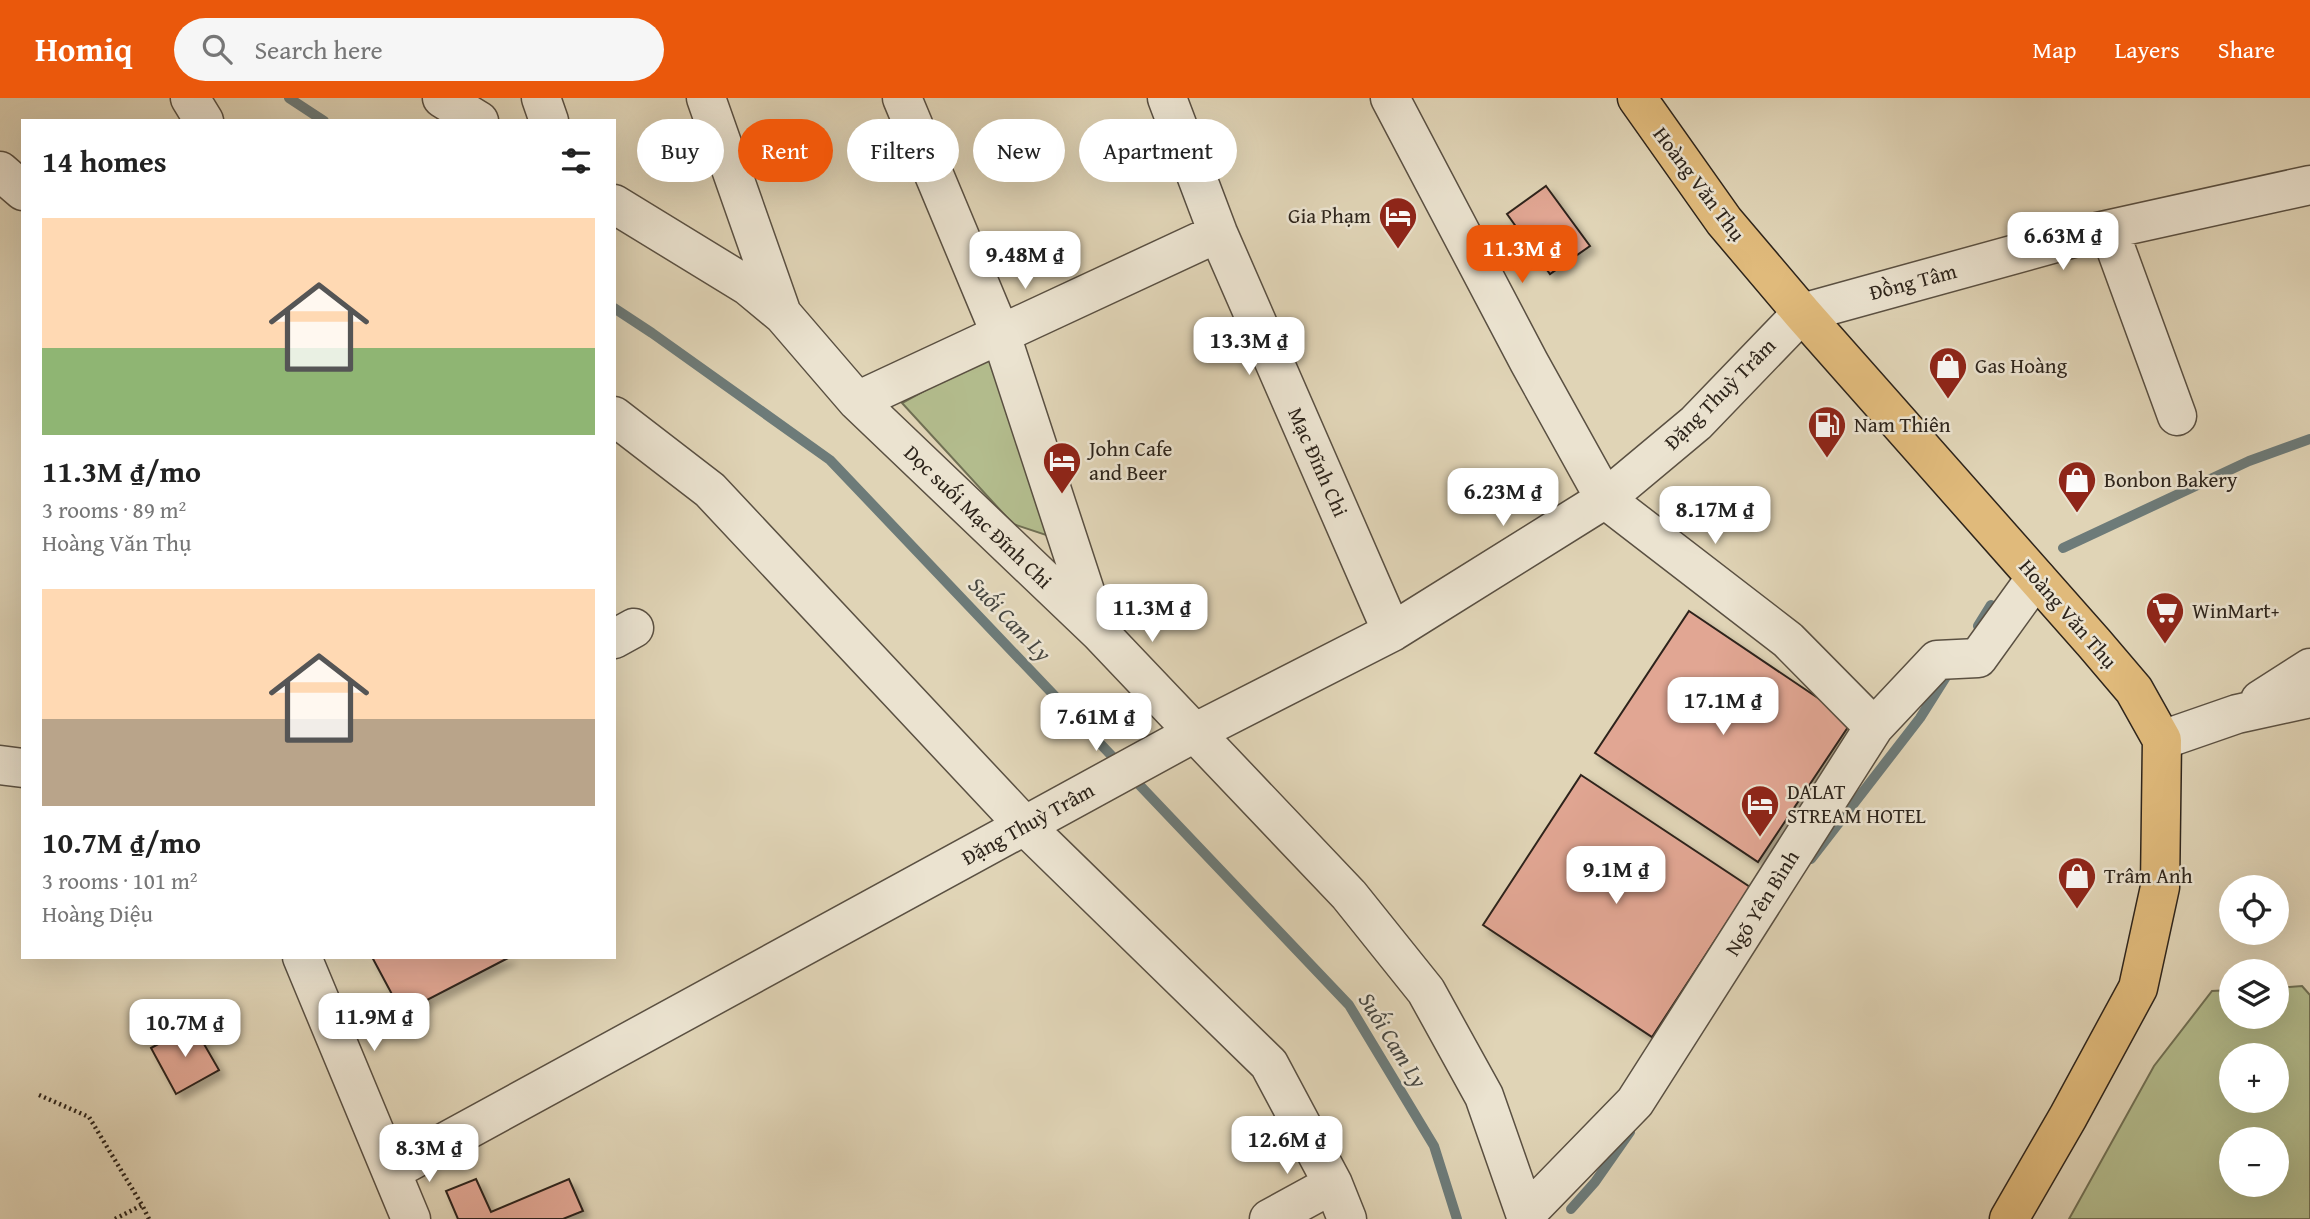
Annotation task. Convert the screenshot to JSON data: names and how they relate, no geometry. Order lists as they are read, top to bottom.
{
  "streets": {
    "main road": ["Hoàng Văn Thụ"],
    "street": [
      "Đồng Tâm",
      "Đặng Thuỳ Trâm",
      "Mạc Đĩnh Chi",
      "Dọc suối Mạc Đĩnh Chi",
      "Ngõ Yên Bình"
    ]
  },
  "crossings": [
    ["Hoàng Văn Thụ", "Đồng Tâm"],
    ["Hoàng Văn Thụ", "Đặng Thuỳ Trâm"],
    ["Hoàng Văn Thụ", "Ngõ Yên Bình"],
    ["Đồng Tâm", "Đặng Thuỳ Trâm"],
    ["Đặng Thuỳ Trâm", "Mạc Đĩnh Chi"],
    ["Đặng Thuỳ Trâm", "Dọc suối Mạc Đĩnh Chi"],
    ["Dọc suối Mạc Đĩnh Chi", "Ngõ Yên Bình"]
  ],
  "water": ["Suối Cam Ly"],
  "places": {
    "hotel": ["Gia Phạm", "John Cafe and Beer", "DALAT STREAM HOTEL"],
    "shop": ["Gas Hoàng", "Bonbon Bakery", "Trâm Anh"],
    "fuel station": ["Nam Thiên"],
    "supermarket": ["WinMart+"]
  },
  "page": {
    "header": "Homiq",
    "search": "Search here",
    "nav": ["Map", "Layers", "Share"],
    "chip": [
      "Buy",
      "Rent",
      "Filters",
      "New",
      "Apartment"
    ],
    "heading": "14 homes",
    "list": [
      {
        "name": "11.3M ₫/mo",
        "note": "3 rooms · 89 m² · Hoàng Văn Thụ"
      },
      {
        "name": "10.7M ₫/mo",
        "note": "3 rooms · 101 m² · Hoàng Diệu"
      }
    ],
    "price": [
      "6.63M ₫",
      "11.3M ₫",
      "9.48M ₫",
      "13.3M ₫",
      "6.23M ₫",
      "8.17M ₫",
      "11.3M ₫",
      "17.1M ₫",
      "7.61M ₫",
      "9.1M ₫",
      "11.9M ₫",
      "10.7M ₫",
      "12.6M ₫",
      "8.3M ₫"
    ],
    "map_buttons": ["+", "−"]
  }
}
